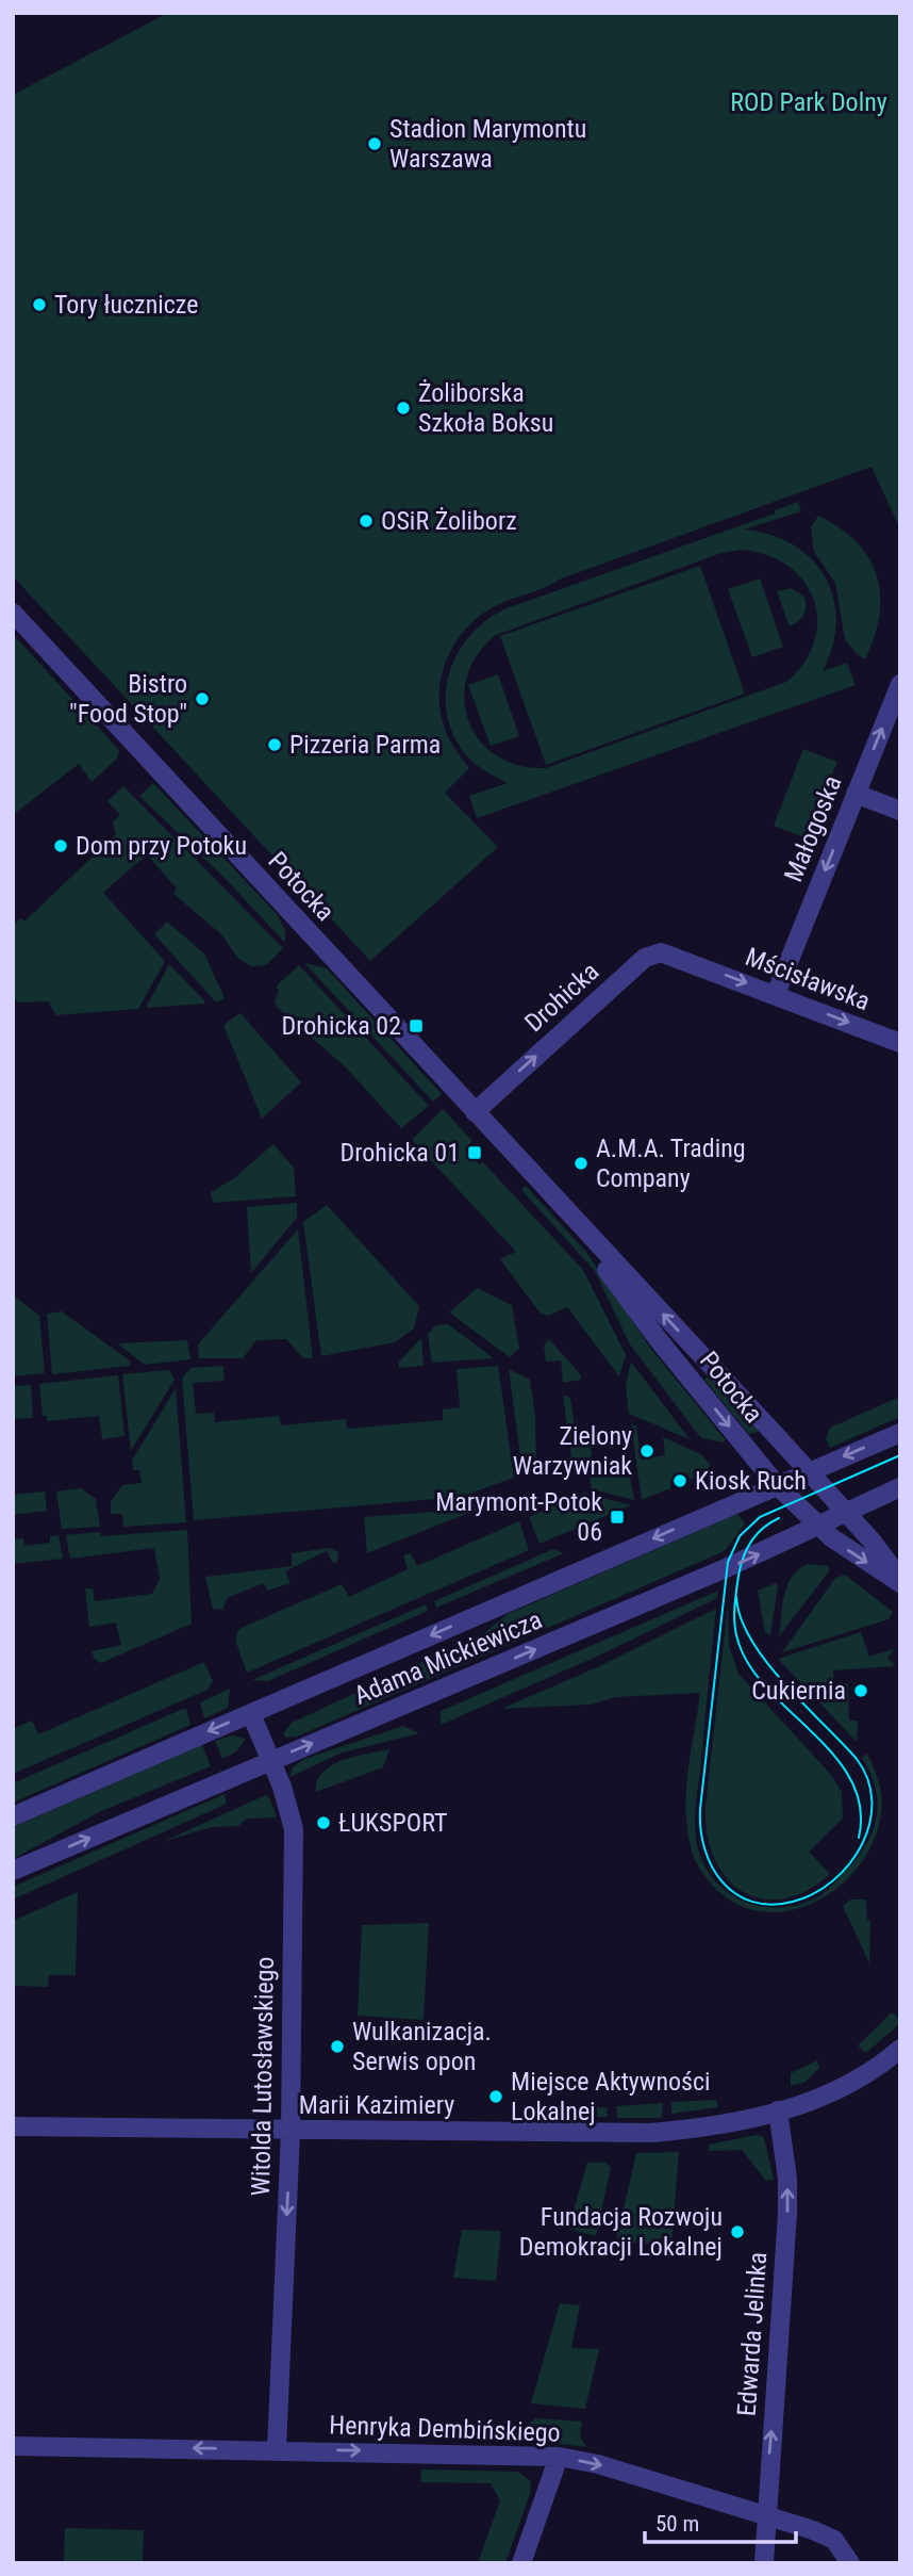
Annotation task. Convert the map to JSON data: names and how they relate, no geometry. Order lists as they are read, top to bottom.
{
  "streets": {
    "street": [
      "Małogoska",
      "Potocka",
      "Mścisławska",
      "Drohicka",
      "Adama Mickiewicza",
      "Witolda Lutosławskiego",
      "Marii Kazimiery",
      "Edwarda Jelinka",
      "Henryka Dembińskiego"
    ]
  },
  "crossings": [
    ["Małogoska", "Mścisławska"],
    ["Potocka", "Drohicka"],
    ["Potocka", "Adama Mickiewicza"],
    ["Mścisławska", "Drohicka"],
    ["Adama Mickiewicza", "Witolda Lutosławskiego"],
    ["Witolda Lutosławskiego", "Marii Kazimiery"],
    ["Witolda Lutosławskiego", "Henryka Dembińskiego"],
    ["Marii Kazimiery", "Edwarda Jelinka"],
    ["Edwarda Jelinka", "Henryka Dembińskiego"]
  ],
  "one_way": [
    "Mścisławska",
    "Drohicka",
    "Witolda Lutosławskiego",
    "Edwarda Jelinka"
  ],
  "parks": ["ROD Park Dolny"],
  "places": {
    "other": [
      "Stadion Marymontu Warszawa",
      "Tory łucznicze",
      "Żoliborska Szkoła Boksu",
      "OSiR Żoliborz",
      "Bistro \"Food Stop\"",
      "Pizzeria Parma",
      "Dom przy Potoku",
      "A.M.A. Trading Company",
      "Zielony Warzywniak",
      "Kiosk Ruch",
      "Cukiernia",
      "ŁUKSPORT",
      "Wulkanizacja. Serwis opon",
      "Miejsce Aktywności Lokalnej",
      "Fundacja Rozwoju Demokracji Lokalnej"
    ],
    "transit": ["Drohicka 02", "Drohicka 01", "Marymont-Potok 06"]
  },
  "scale_bar": "50 m"
}
